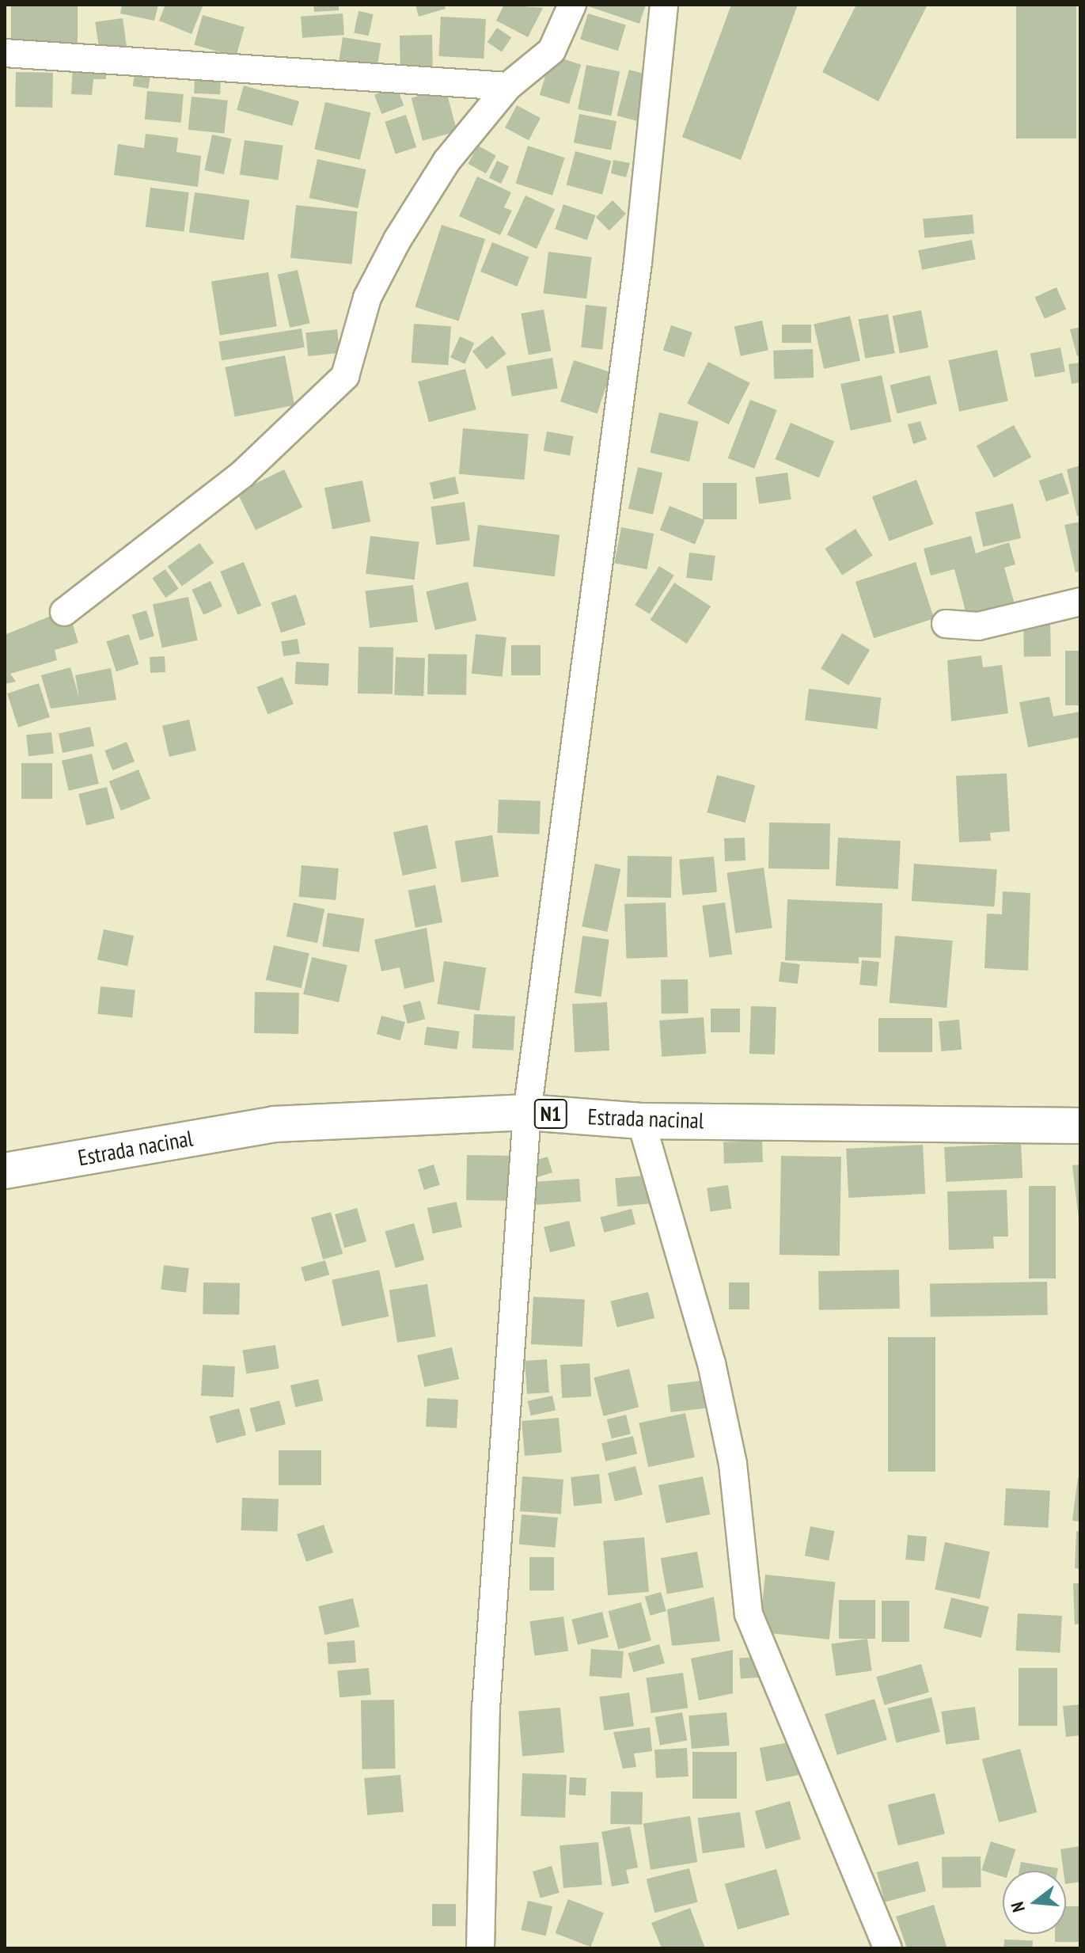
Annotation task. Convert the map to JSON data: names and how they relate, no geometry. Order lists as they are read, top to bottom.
{
  "streets": {
    "highway": ["N1", "Estrada nacinal"]
  },
  "north": "left"
}
